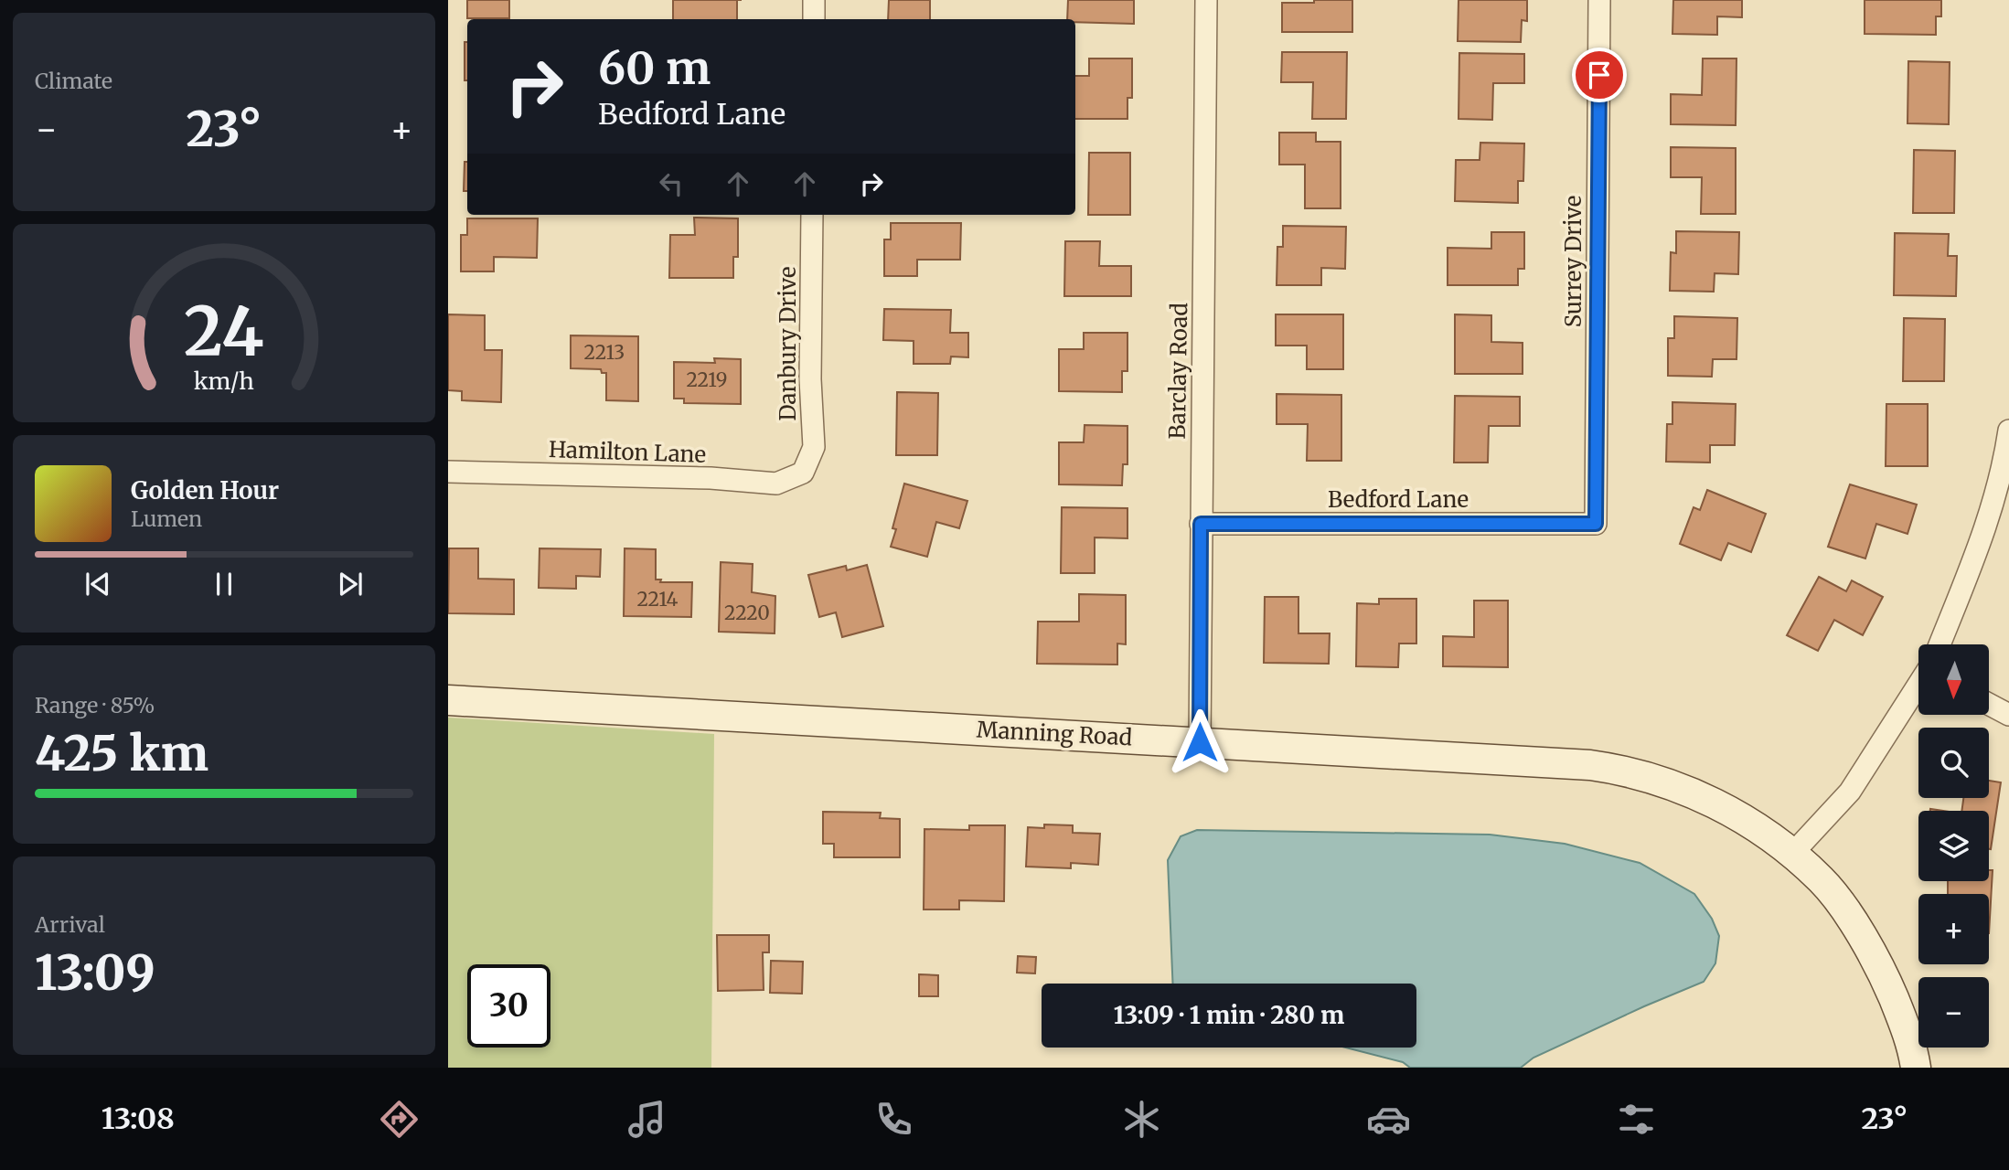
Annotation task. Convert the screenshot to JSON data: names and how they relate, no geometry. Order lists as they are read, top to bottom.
{
  "streets": {
    "street": [
      "Surrey Drive",
      "Danbury Drive",
      "Barclay Road",
      "Hamilton Lane",
      "Bedford Lane",
      "Manning Road"
    ]
  },
  "crossings": [
    ["Surrey Drive", "Bedford Lane"],
    ["Danbury Drive", "Hamilton Lane"],
    ["Barclay Road", "Bedford Lane"],
    ["Barclay Road", "Manning Road"]
  ],
  "house_numbers": [
    "2213",
    "2219",
    "2214",
    "2220"
  ],
  "north": "bottom",
  "page": {
    "tile": [
      "Climate",
      ["Range · 85%", "425 km"],
      ["Arrival", "13:09"]
    ],
    "turn": ["60 m", "Bedford Lane"],
    "heat": ["−", "23°", "+"],
    "song": ["Golden Hour", "Lumen"],
    "map_buttons": ["+", "−"],
    "limit": "30",
    "trip": "13:09 · 1 min · 280 m",
    "tabs": ["13:08", "23°"],
    "gauge": ["24", "km/h"]
  }
}
